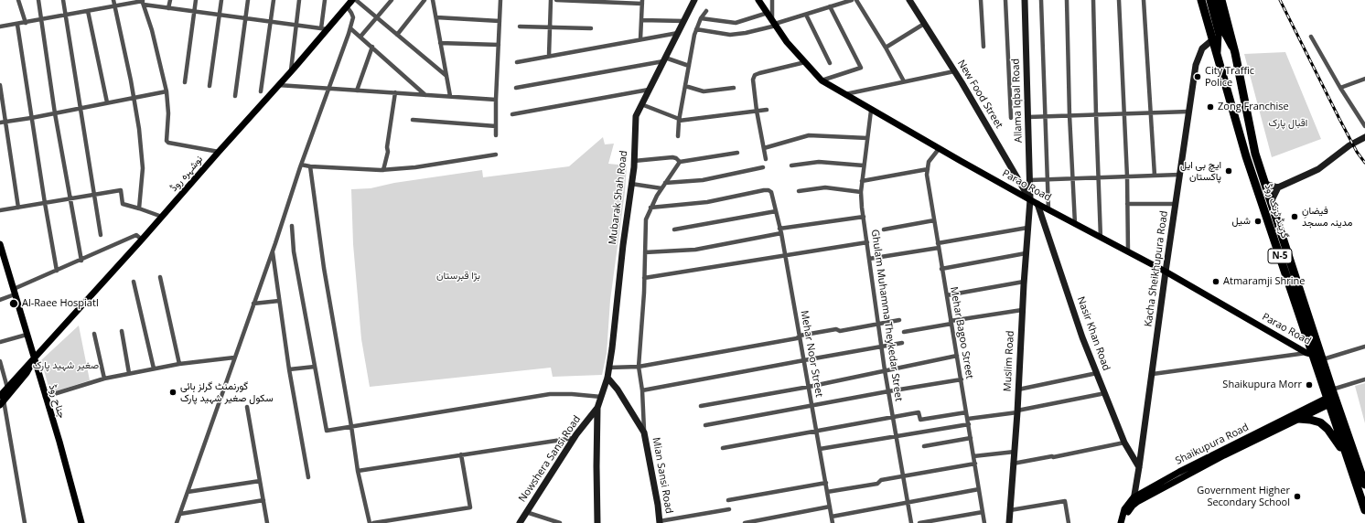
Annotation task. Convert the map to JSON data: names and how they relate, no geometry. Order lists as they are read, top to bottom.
{
  "streets": {
    "highway": ["گرینڈ ٹرنک روڈ", "N-5"],
    "main road": [
      "نوشہرہ روڈ",
      "Parao Road",
      "جناح روڈ",
      "Shaikupura Road"
    ],
    "street": [
      "New Food Street",
      "Allama Iqbal Road",
      "Mubarak Shah Road",
      "Kacha Sheikhupura Road",
      "Ghulam Muhamma Theykedar Street",
      "Mehar Bagoo Street",
      "Nasir Khan Road",
      "Mehar Noor Street",
      "Muslim Road",
      "Nowshera Sansi Road",
      "Mian Sansi Road"
    ]
  },
  "crossings": [
    ["New Food Street", "Allama Iqbal Road"],
    ["New Food Street", "Parao Road"],
    ["New Food Street", "Muslim Road"],
    ["Allama Iqbal Road", "Parao Road"],
    ["Allama Iqbal Road", "Muslim Road"],
    ["نوشہرہ روڈ", "جناح روڈ"],
    ["Parao Road", "گرینڈ ٹرنک روڈ"],
    ["Parao Road", "Kacha Sheikhupura Road"],
    ["Parao Road", "Ghulam Muhamma Theykedar Street"],
    ["Parao Road", "Mehar Bagoo Street"],
    ["Parao Road", "Nasir Khan Road"],
    ["Parao Road", "Muslim Road"],
    ["Mubarak Shah Road", "Nowshera Sansi Road"],
    ["Mubarak Shah Road", "Mian Sansi Road"],
    ["گرینڈ ٹرنک روڈ", "Kacha Sheikhupura Road"],
    ["گرینڈ ٹرنک روڈ", "Shaikupura Road"],
    ["Kacha Sheikhupura Road", "Nasir Khan Road"],
    ["Kacha Sheikhupura Road", "Shaikupura Road"]
  ],
  "parks": ["اقبال پارک", "بڑا قبرستان", "صغیر شہید پارک"],
  "places": [
    "City Traffic Police",
    "Zong Franchise",
    "ایچ بی ایل پاکستان",
    "فیضانِ مدینہ مسجد",
    "شیل",
    "Atmaramji Shrine",
    "Al-Raee Hospiatl",
    "Shaikupura Morr",
    "گورنمنٹ گرلز ہائی سکول صغیر شہید پارک",
    "Government Higher Secondary School"
  ]
}
